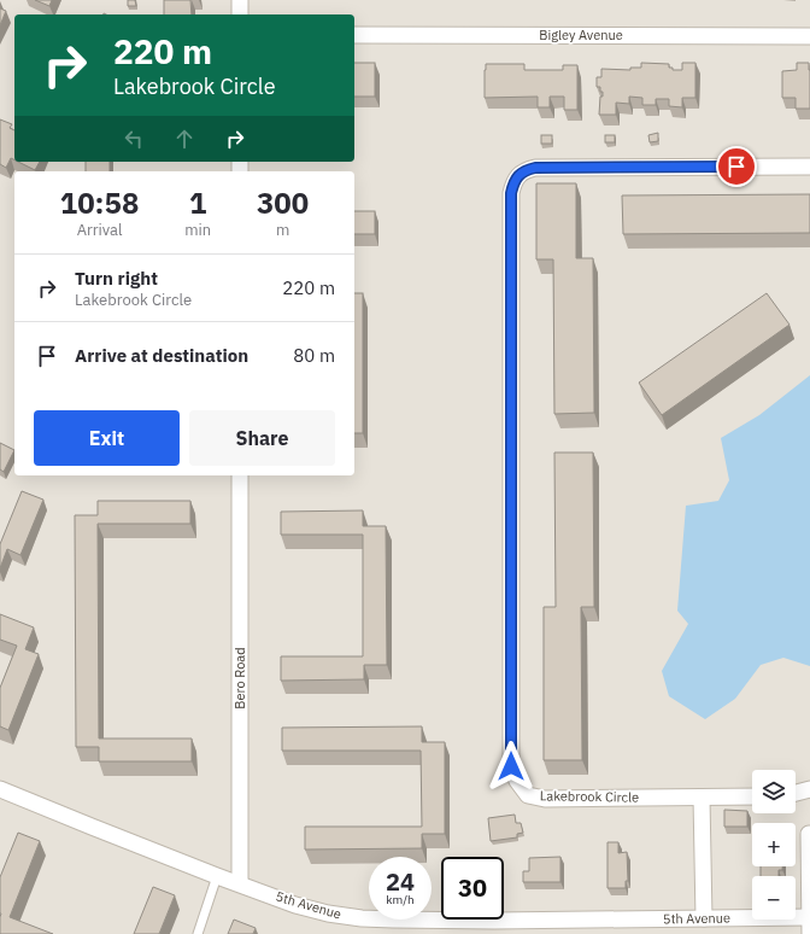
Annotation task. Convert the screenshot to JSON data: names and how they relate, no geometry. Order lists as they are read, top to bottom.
{
  "streets": {
    "street": [
      "Bigley Avenue",
      "Bero Road",
      "Lakebrook Circle",
      "5th Avenue"
    ]
  },
  "crossings": [
    ["Bero Road", "5th Avenue"]
  ],
  "page": {
    "turn": ["220 m", "Lakebrook Circle"],
    "eta": [
      "10:58",
      "Arrival",
      "1",
      "min",
      "300",
      "m"
    ],
    "list": [
      {
        "name": "Turn right",
        "note": "Lakebrook Circle",
        "value": "220 m"
      },
      {
        "name": "Arrive at destination",
        "value": "80 m"
      }
    ],
    "buttons": ["Exit", "Share"],
    "map_buttons": ["+", "−"],
    "speed": "24 km/h",
    "limit": "30"
  }
}
